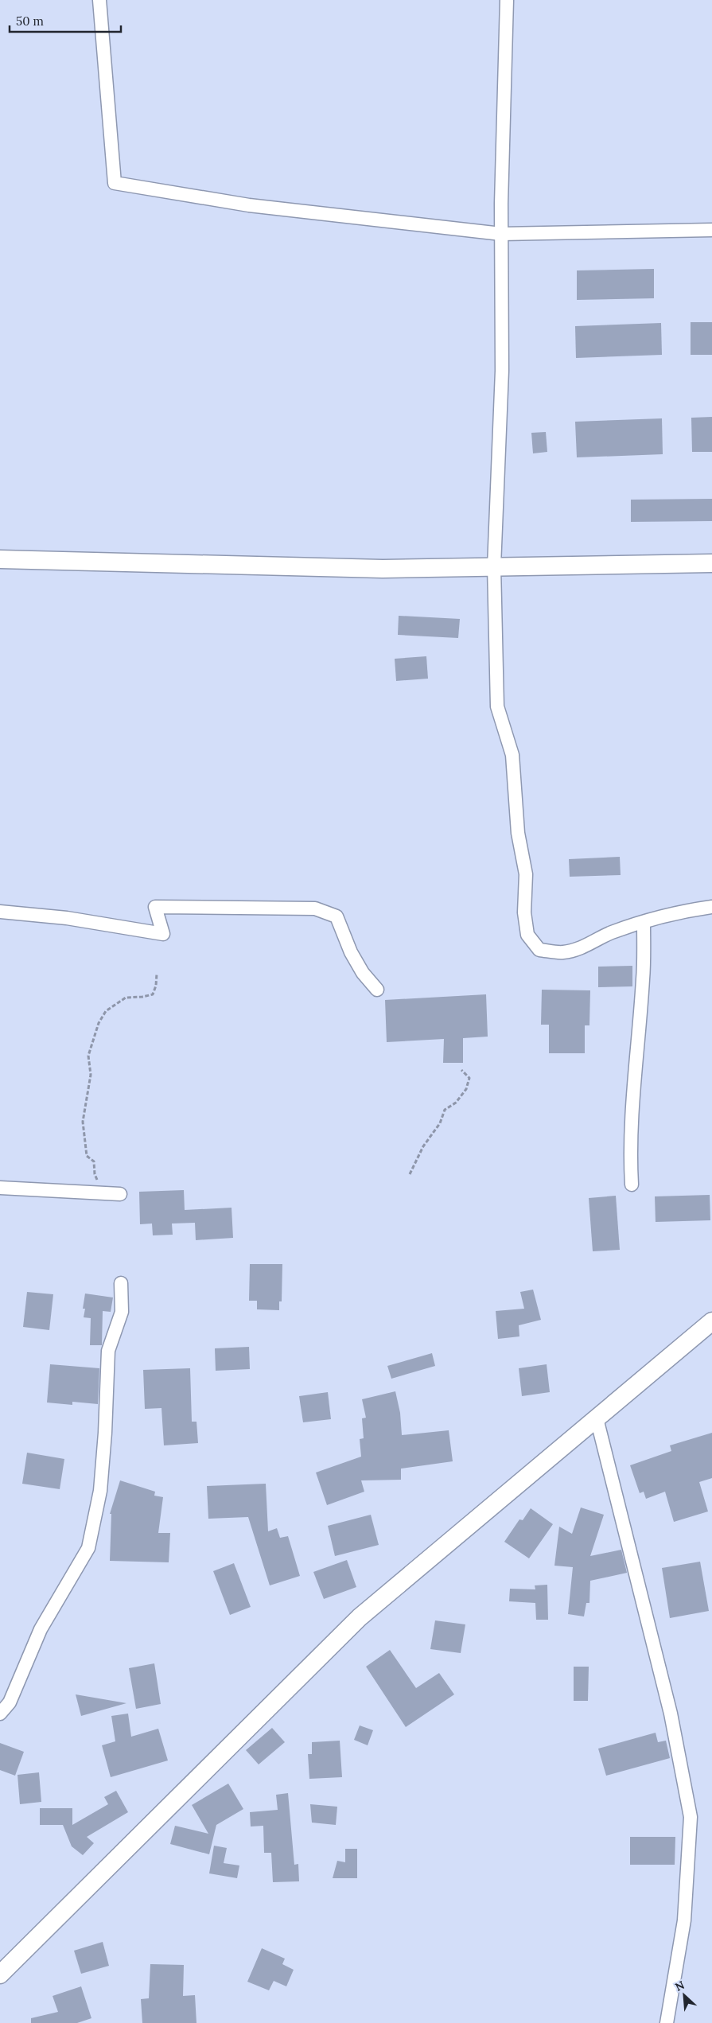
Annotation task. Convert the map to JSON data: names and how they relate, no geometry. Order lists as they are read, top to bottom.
{
  "scale_bar": "50 m",
  "north": "top left"
}
